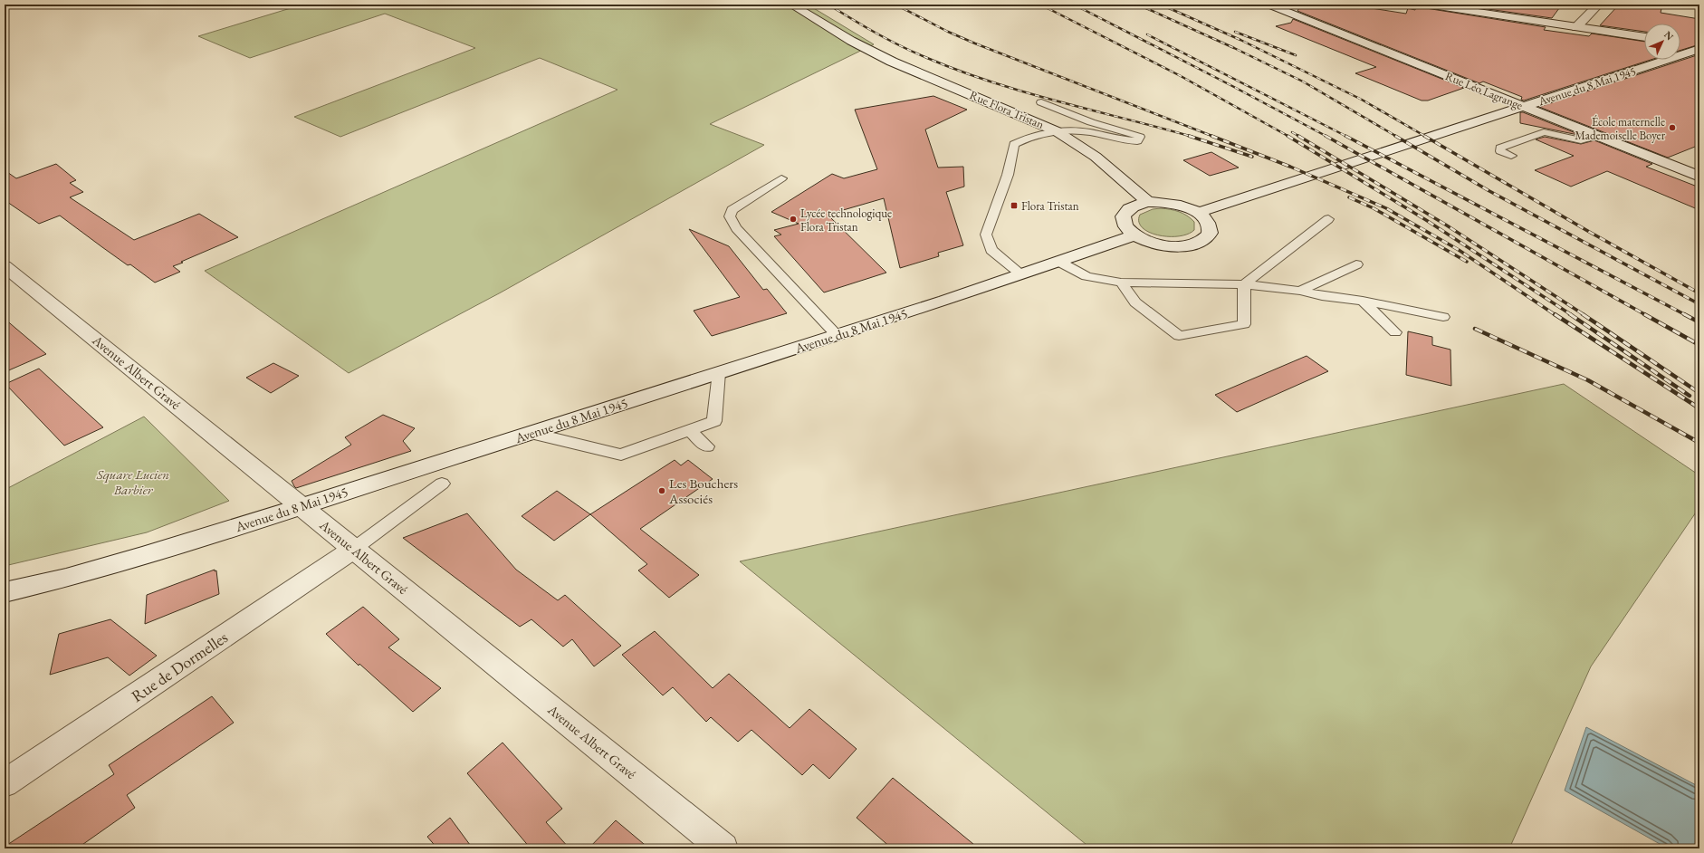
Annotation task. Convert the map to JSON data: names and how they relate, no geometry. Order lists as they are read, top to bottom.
{
  "streets": {
    "main road": [
      "Avenue du 8 Mai 1945",
      "Rue Léo Lagrange",
      "Rue Flora Tristan",
      "Avenue Albert Gravé",
      "Rue de Dormelles"
    ]
  },
  "crossings": [
    ["Avenue du 8 Mai 1945", "Rue Léo Lagrange"],
    ["Avenue du 8 Mai 1945", "Avenue Albert Gravé"],
    ["Avenue Albert Gravé", "Rue de Dormelles"]
  ],
  "parks": ["Square Lucien Barbier"],
  "places": {
    "other": ["École maternelle Mademoiselle Boyer", "Lycée technologique Flora Tristan", "Les Bouchers Associés"],
    "transit": ["Flora Tristan"]
  },
  "north": "top right"
}
